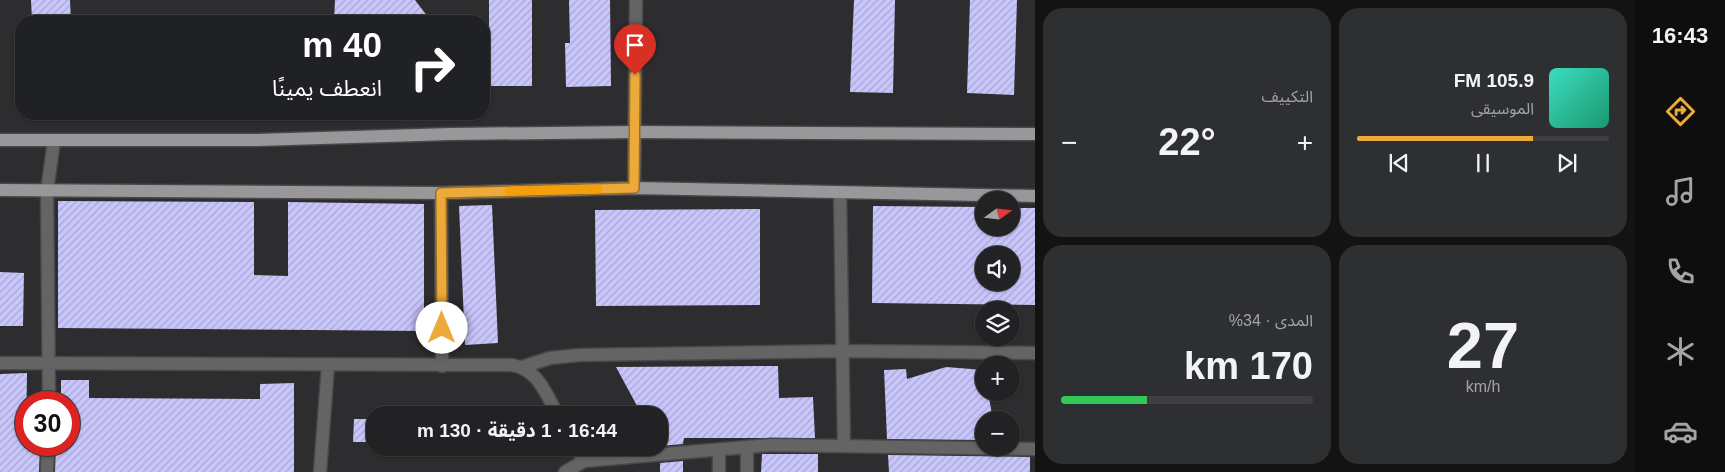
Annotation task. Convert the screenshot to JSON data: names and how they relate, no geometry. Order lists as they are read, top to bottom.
{
  "north": "right",
  "page": {
    "tabs": "16:43",
    "tile": [
      "التكييف",
      ["27", "km/h"],
      ["المدى · 34%", "170 km"]
    ],
    "turn": ["40 m", "انعطف يمينًا"],
    "song": ["105.9 FM", "الموسيقى"],
    "heat": ["−", "22°", "+"],
    "map_buttons": ["+", "−"],
    "limit": "30",
    "trip": "16:44 · 1 دقيقة · 130 m"
  }
}
